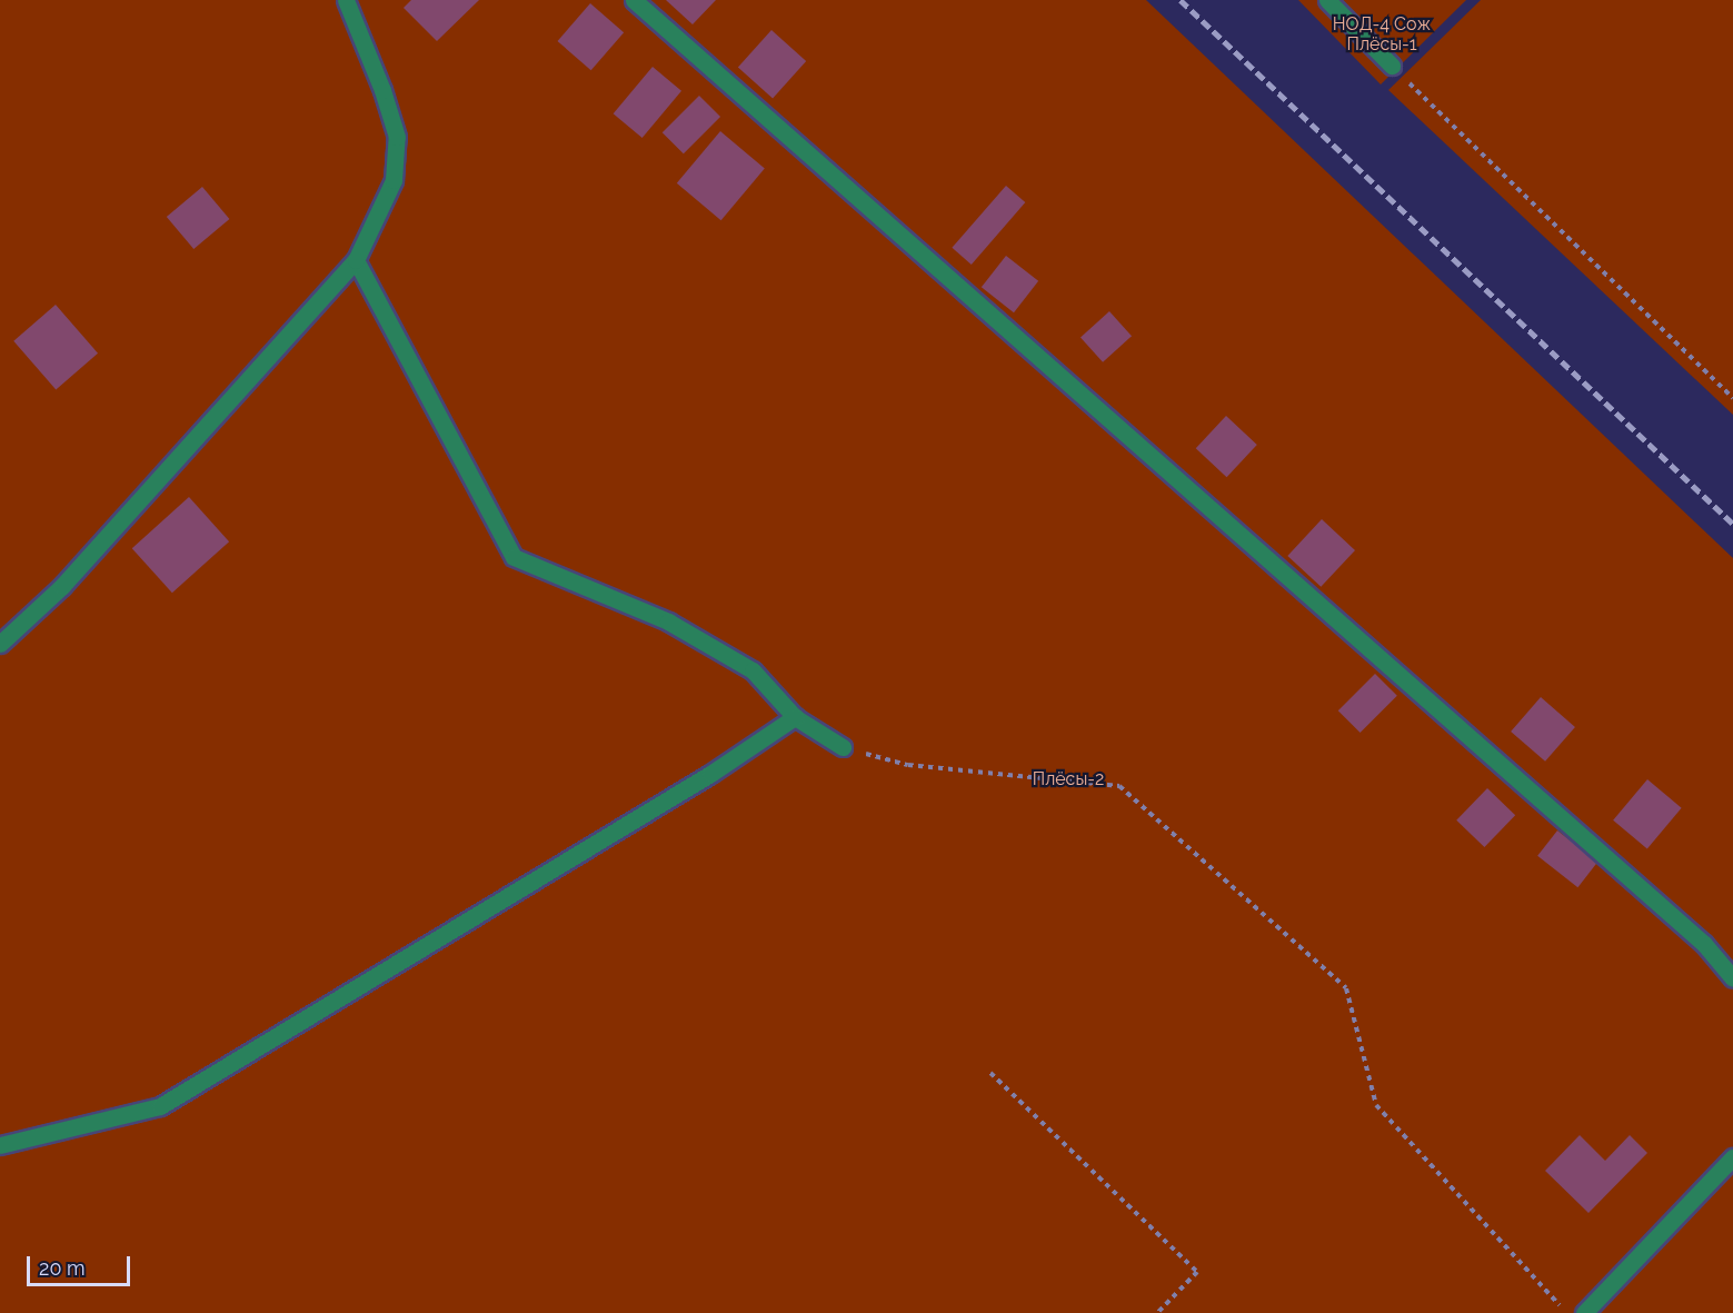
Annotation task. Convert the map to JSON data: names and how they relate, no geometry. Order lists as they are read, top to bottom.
{
  "parks": ["НОД-4 Сож Плёсы-1", "Плёсы-2"],
  "scale_bar": "20 m"
}
